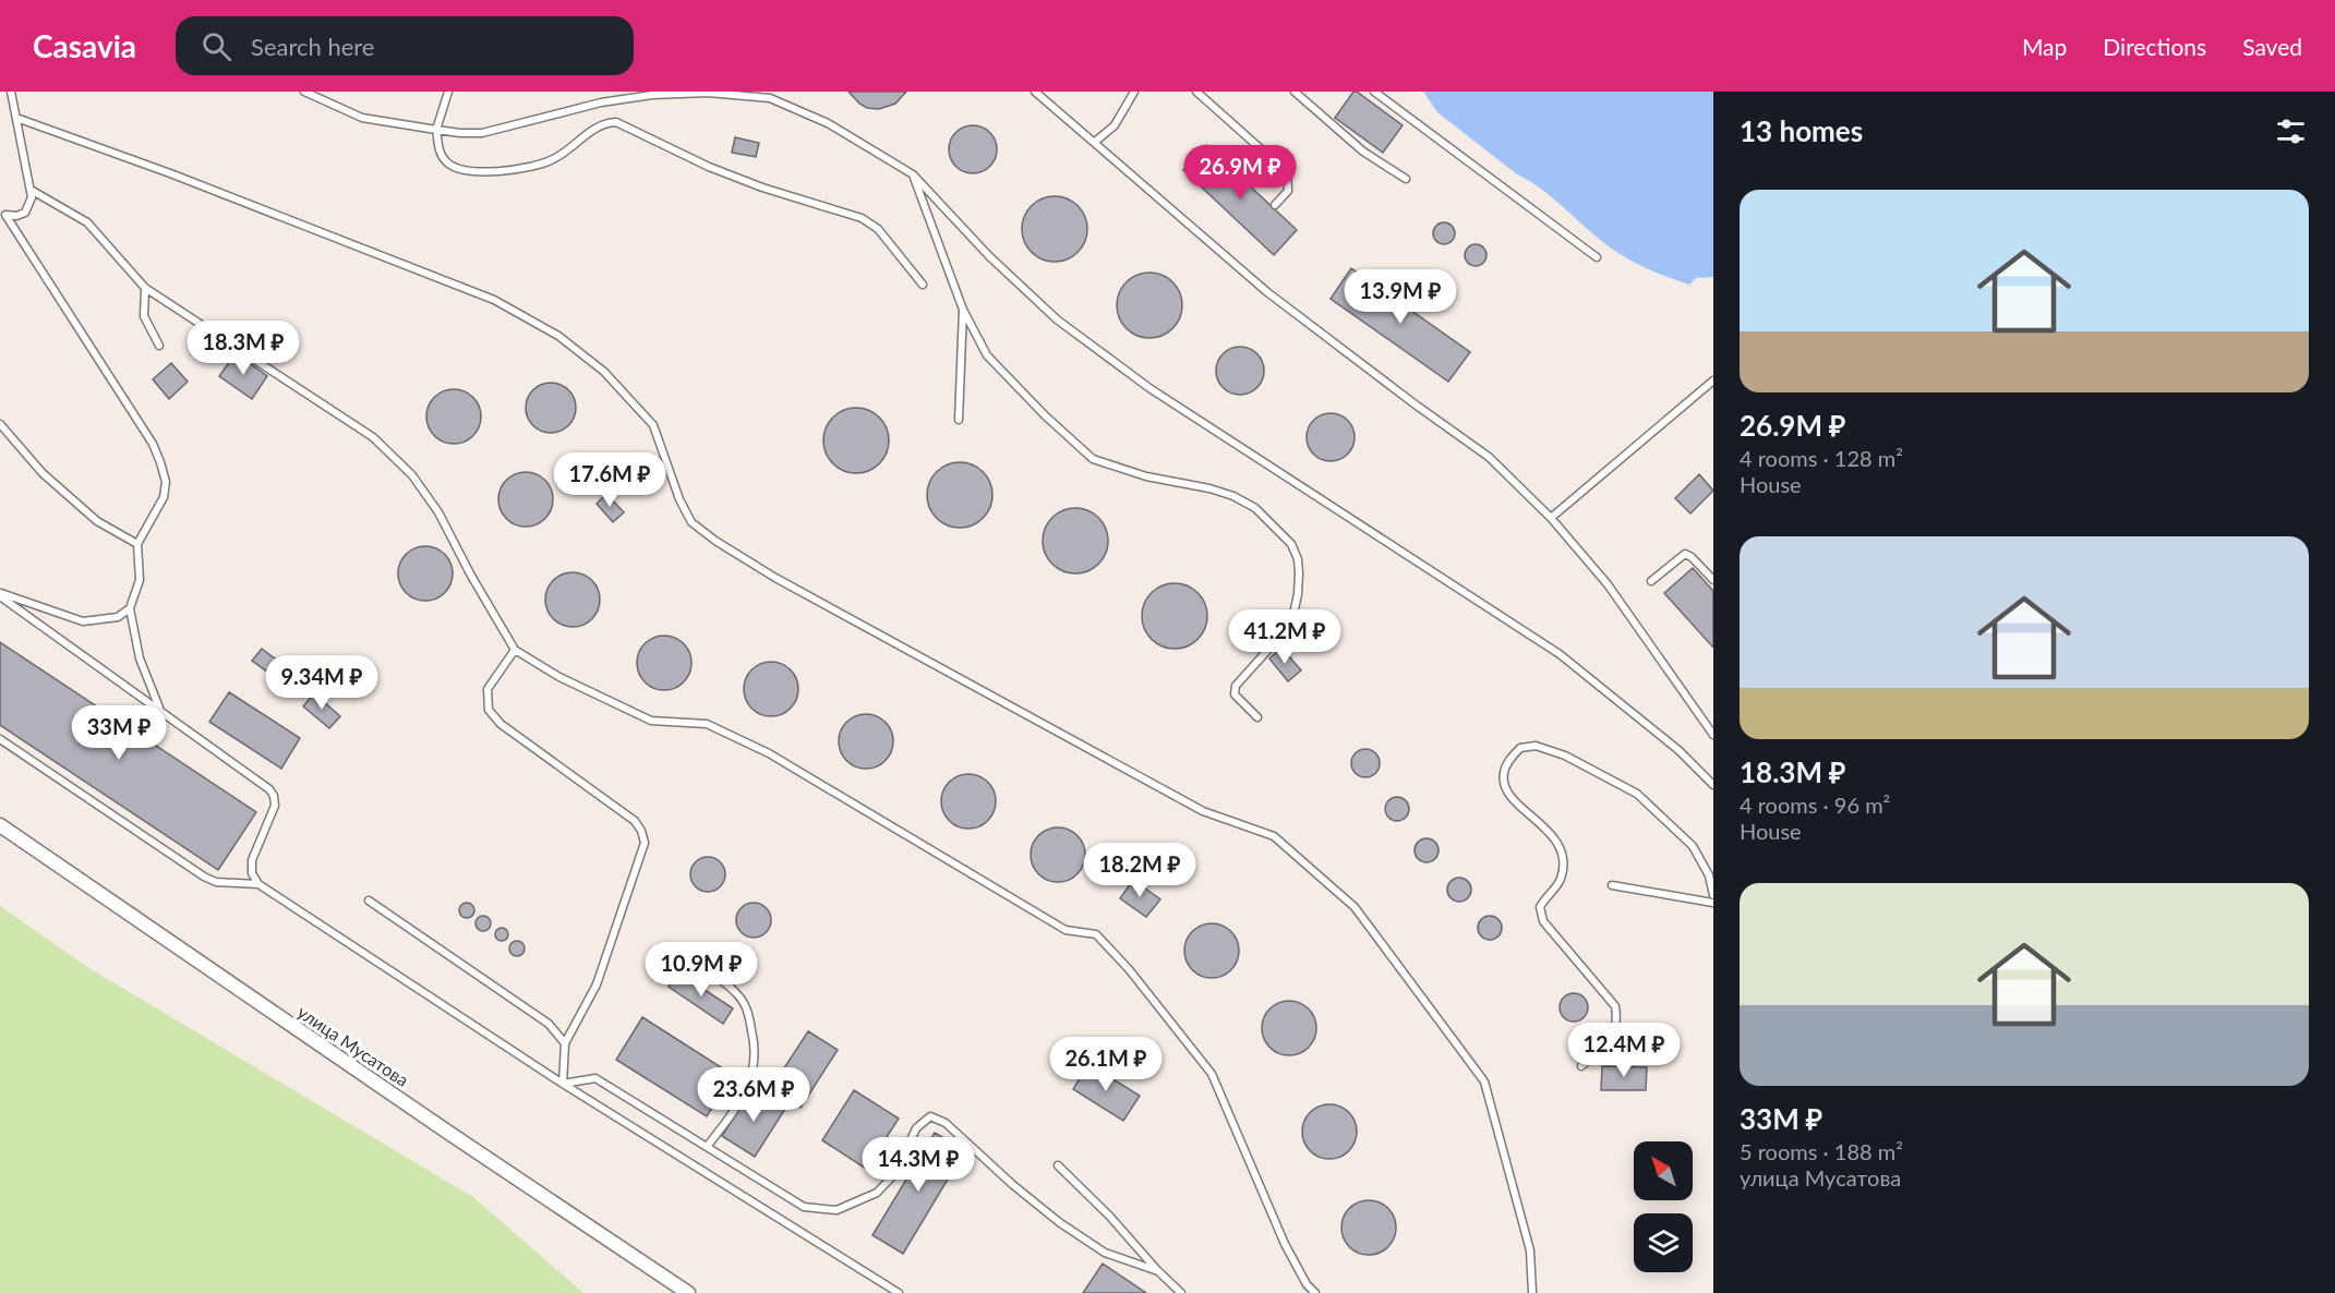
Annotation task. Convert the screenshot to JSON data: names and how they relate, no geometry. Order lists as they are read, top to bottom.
{
  "streets": {
    "street": ["улица Мусатова"]
  },
  "north": "top left",
  "page": {
    "header": "Casavia",
    "search": "Search here",
    "nav": ["Map", "Directions", "Saved"],
    "heading": "13 homes",
    "price": [
      "26.9M ₽",
      "13.9M ₽",
      "18.3M ₽",
      "17.6M ₽",
      "41.2M ₽",
      "9.34M ₽",
      "33M ₽",
      "18.2M ₽",
      "10.9M ₽",
      "12.4M ₽",
      "26.1M ₽",
      "23.6M ₽",
      "14.3M ₽"
    ],
    "list": [
      {
        "name": "26.9M ₽",
        "note": "4 rooms · 128 m² · House"
      },
      {
        "name": "18.3M ₽",
        "note": "4 rooms · 96 m² · House"
      },
      {
        "name": "33M ₽",
        "note": "5 rooms · 188 m² · улица Мусатова"
      }
    ]
  }
}
